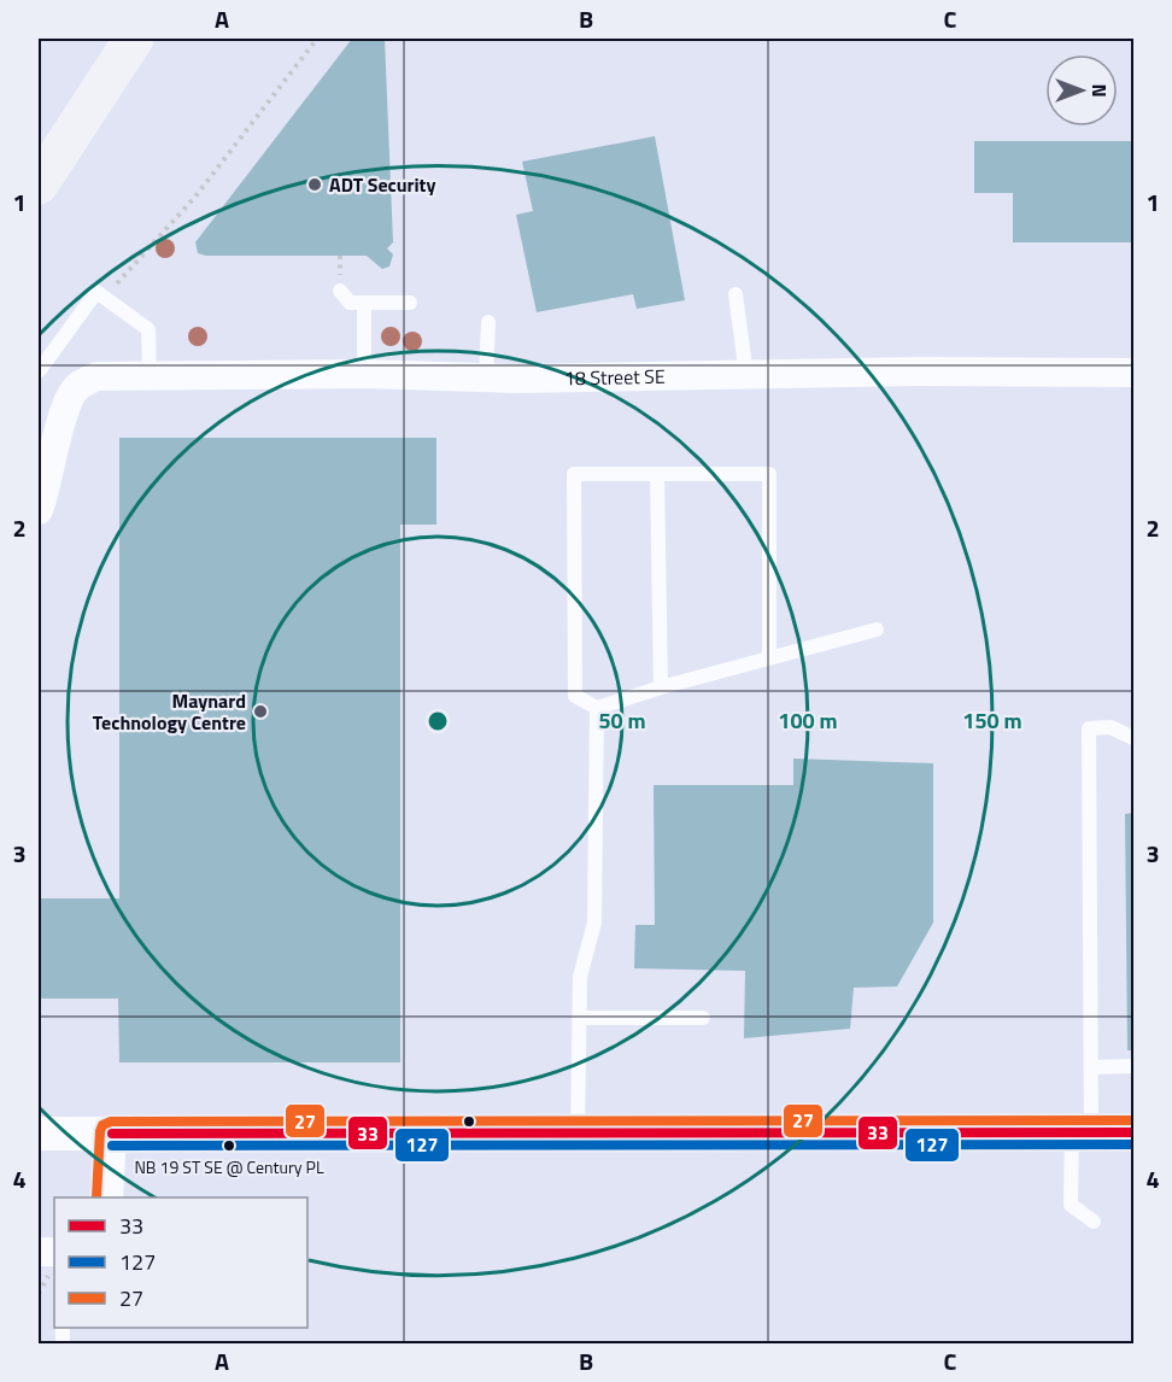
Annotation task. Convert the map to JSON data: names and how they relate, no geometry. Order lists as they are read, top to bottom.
{
  "streets": {
    "street": ["18 Street SE"]
  },
  "places": ["ADT Security", "Maynard Technology Centre", "NB 19 ST SE @ Century PL"],
  "lines": ["transit line 27", "transit line 33", "transit line 127"],
  "legend": ["33", "127", "27"],
  "north": "right",
  "grid": {
    "columns": ["A", "B", "C"],
    "rows": [
      "1",
      "2",
      "3",
      "4"
    ]
  },
  "rings": ["50 m", "100 m", "150 m"]
}
